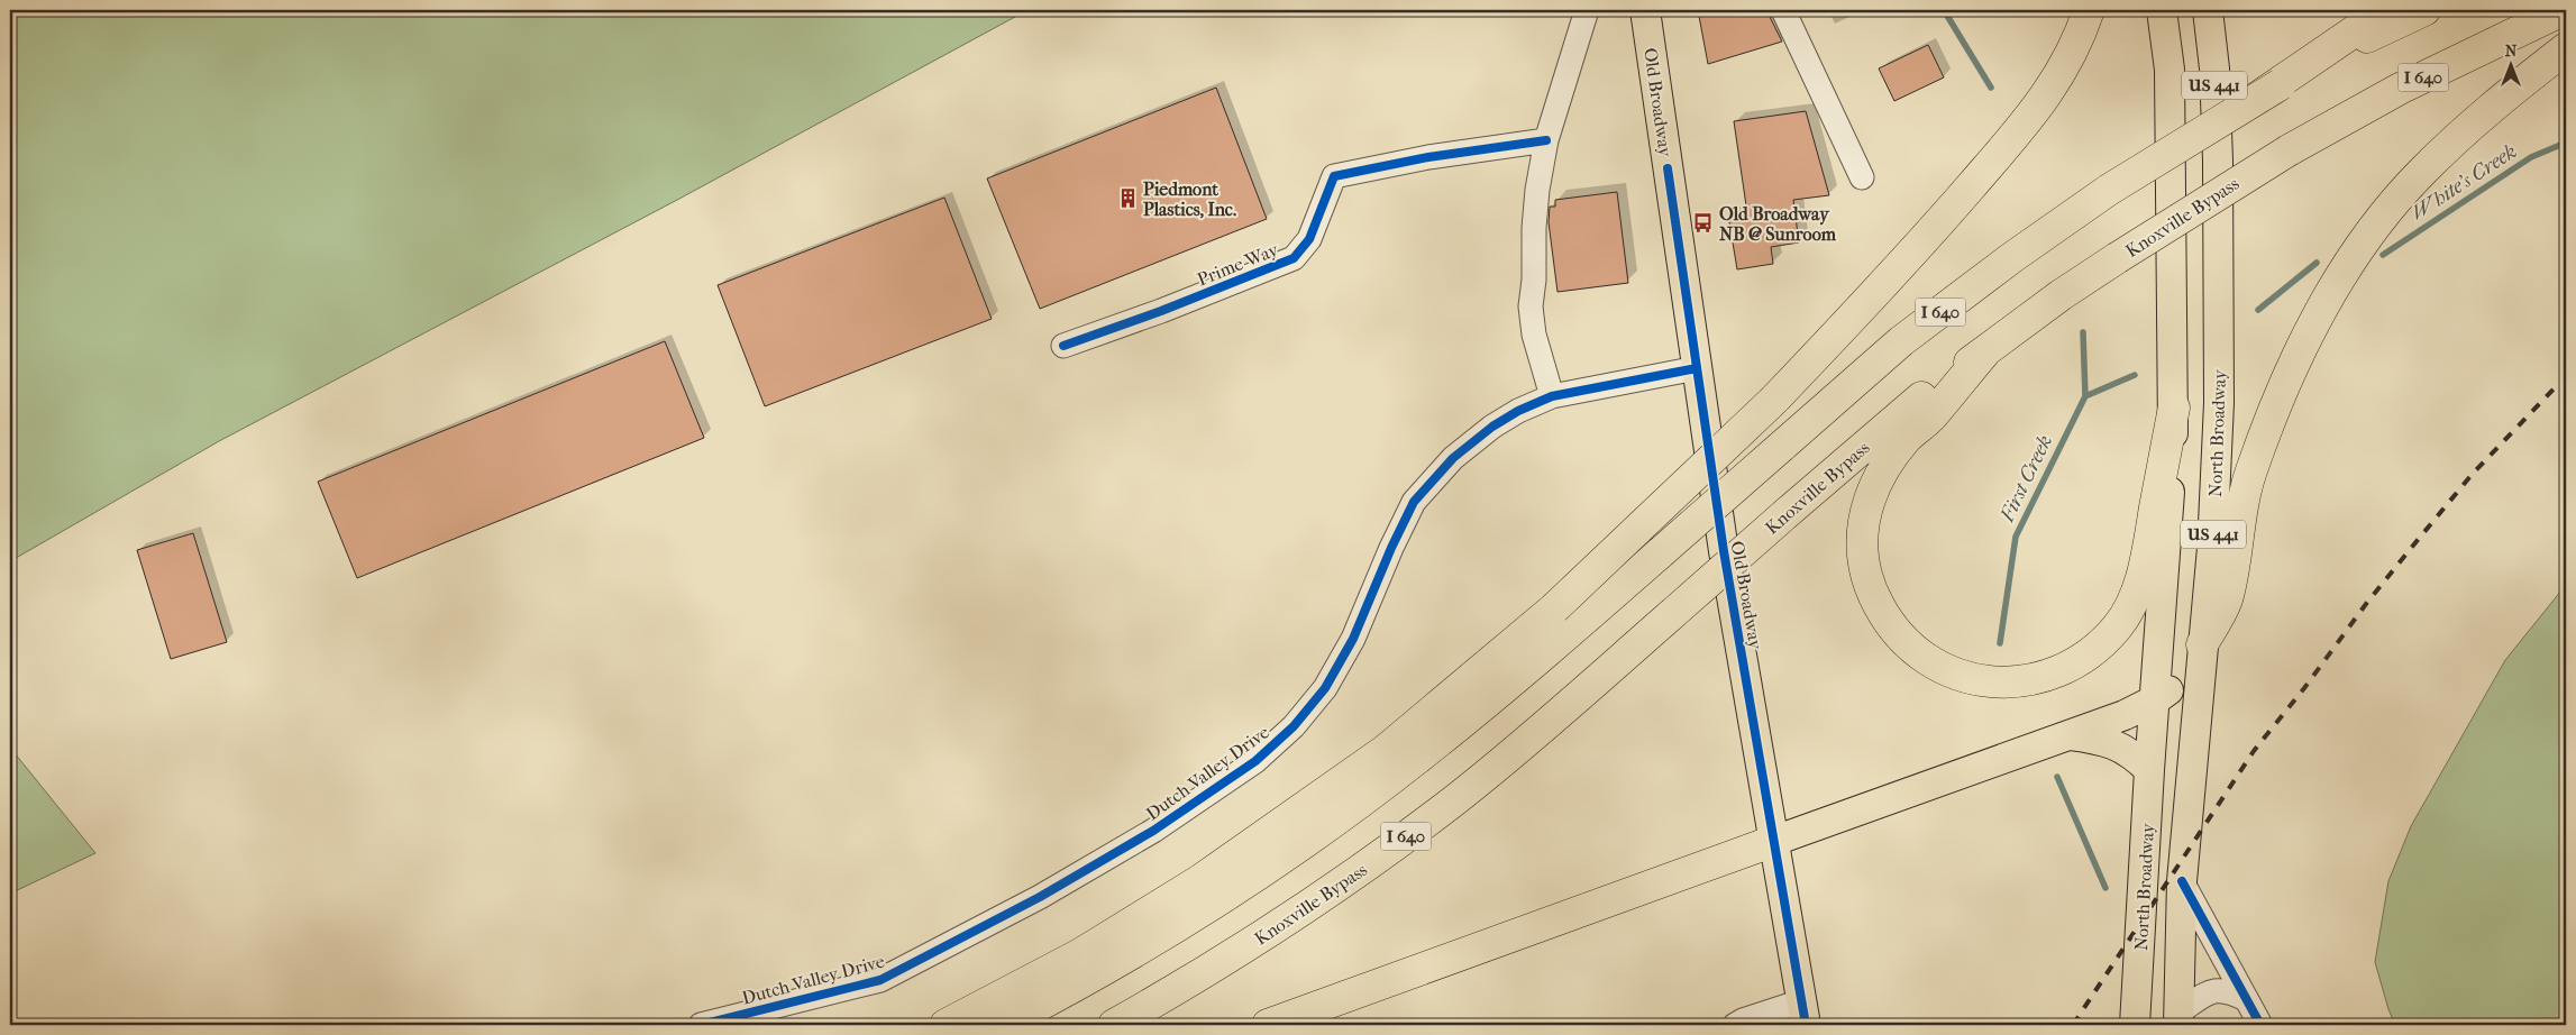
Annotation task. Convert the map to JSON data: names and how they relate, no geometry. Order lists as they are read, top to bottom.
{
  "streets": {
    "highway": ["I 640", "Knoxville Bypass"],
    "main road": ["US 441", "Old Broadway", "North Broadway"],
    "street": ["Prime Way", "Dutch Valley Drive"]
  },
  "crossings": [
    ["Old Broadway", "Dutch Valley Drive"]
  ],
  "water": ["White's Creek", "First Creek"],
  "places": {
    "building": ["Piedmont Plastics, Inc."],
    "bus stop": ["Old Broadway NB @ Sunroom"]
  },
  "north": "top"
}
